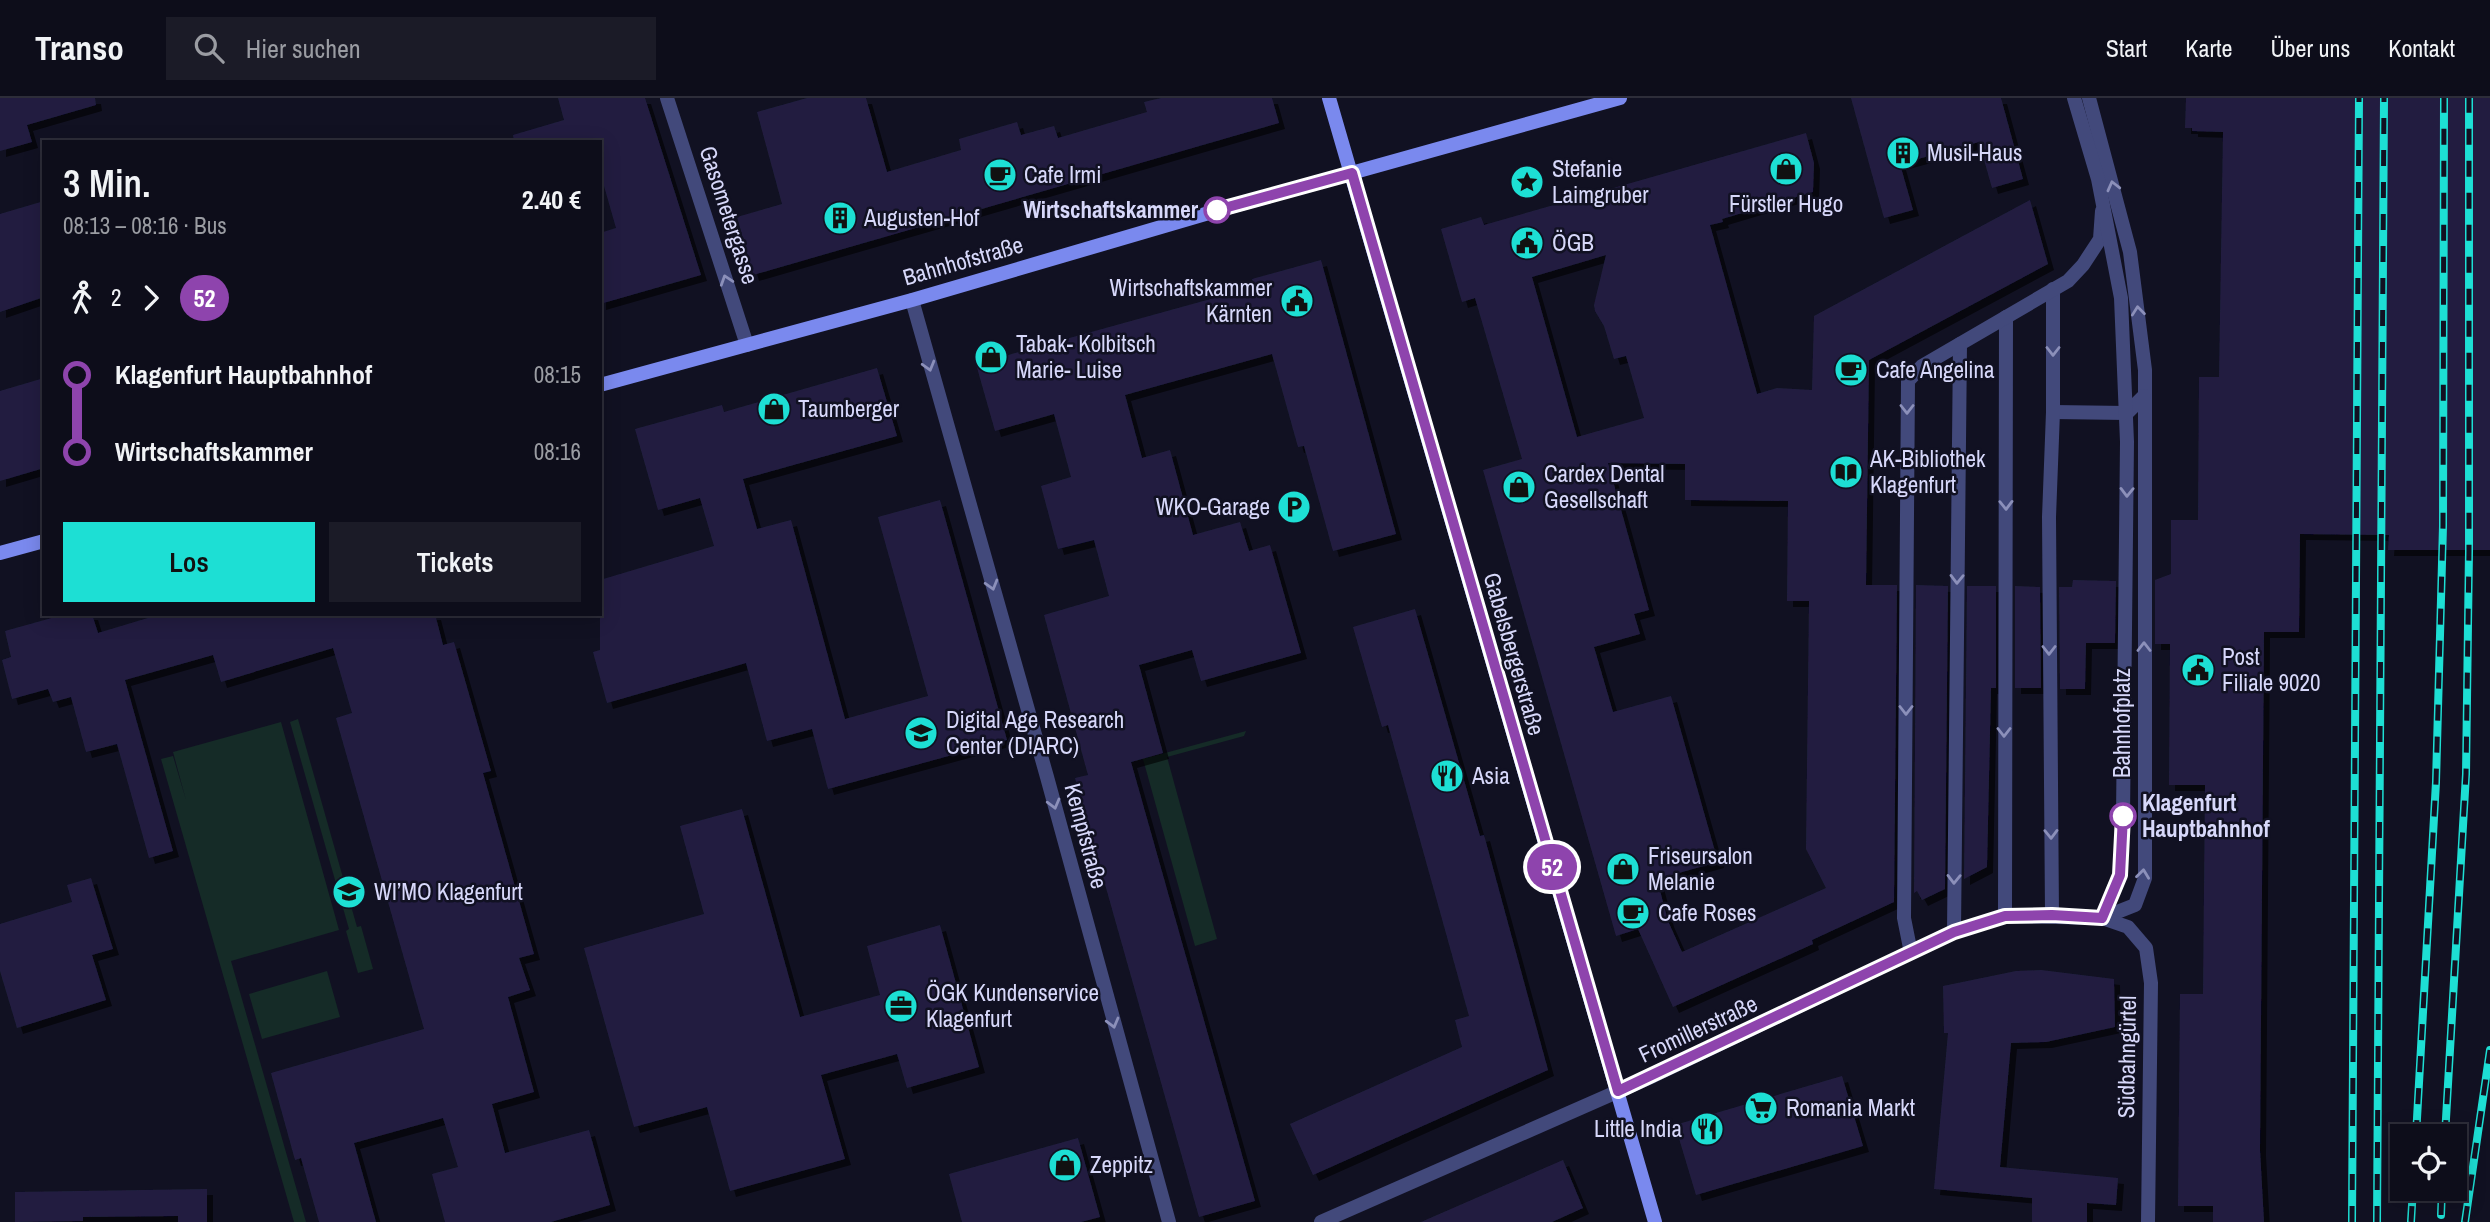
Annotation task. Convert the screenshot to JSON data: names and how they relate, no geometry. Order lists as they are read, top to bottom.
{
  "streets": {
    "street": [
      "Gasometergasse",
      "Bahnhofstraße",
      "Gabelsbergerstraße",
      "Bahnhofplatz",
      "Kempfstraße",
      "Fromillerstraße",
      "Südbahngürtel"
    ]
  },
  "crossings": [
    ["Gasometergasse", "Bahnhofstraße"],
    ["Bahnhofstraße", "Gabelsbergerstraße"],
    ["Bahnhofstraße", "Kempfstraße"],
    ["Gabelsbergerstraße", "Fromillerstraße"],
    ["Bahnhofplatz", "Fromillerstraße"],
    ["Bahnhofplatz", "Südbahngürtel"],
    ["Fromillerstraße", "Südbahngürtel"]
  ],
  "one_way": ["Gasometergasse", "Kempfstraße"],
  "places": {
    "building": ["Musil-Haus", "Augusten-Hof"],
    "shop": [
      "Fürstler Hugo",
      "Tabak- Kolbitsch Marie- Luise",
      "Taumberger",
      "Cardex Dental Gesellschaft",
      "Friseursalon Melanie",
      "Zeppitz"
    ],
    "cafe": ["Cafe Irmi", "Cafe Angelina", "Cafe Roses"],
    "place": ["Stefanie Laimgruber"],
    "other": ["Wirtschaftskammer", "Klagenfurt Hauptbahnhof"],
    "public building": ["ÖGB", "Wirtschaftskammer Kärnten", "Post Filiale 9020"],
    "library": ["AK-Bibliothek Klagenfurt"],
    "parking": ["WKO-Garage"],
    "school or university": ["Digital Age Research Center (D!ARC)", "WI’MO Klagenfurt"],
    "restaurant": ["Asia", "Little India"],
    "office": ["ÖGK Kundenservice Klagenfurt"],
    "supermarket": ["Romania Markt"]
  },
  "lines": ["bus line 52"],
  "page": {
    "header": "Transo",
    "search": "Hier suchen",
    "nav": [
      "Start",
      "Karte",
      "Über uns",
      "Kontakt"
    ],
    "on_map": "52",
    "heading": ["3 Min.", "08:13 – 08:16 · Bus", "2.40 €"],
    "legs": ["2", "52"],
    "list": [
      {
        "name": "Klagenfurt Hauptbahnhof",
        "value": "08:15"
      },
      {
        "name": "Wirtschaftskammer",
        "value": "08:16"
      }
    ],
    "buttons": ["Los", "Tickets"]
  }
}
